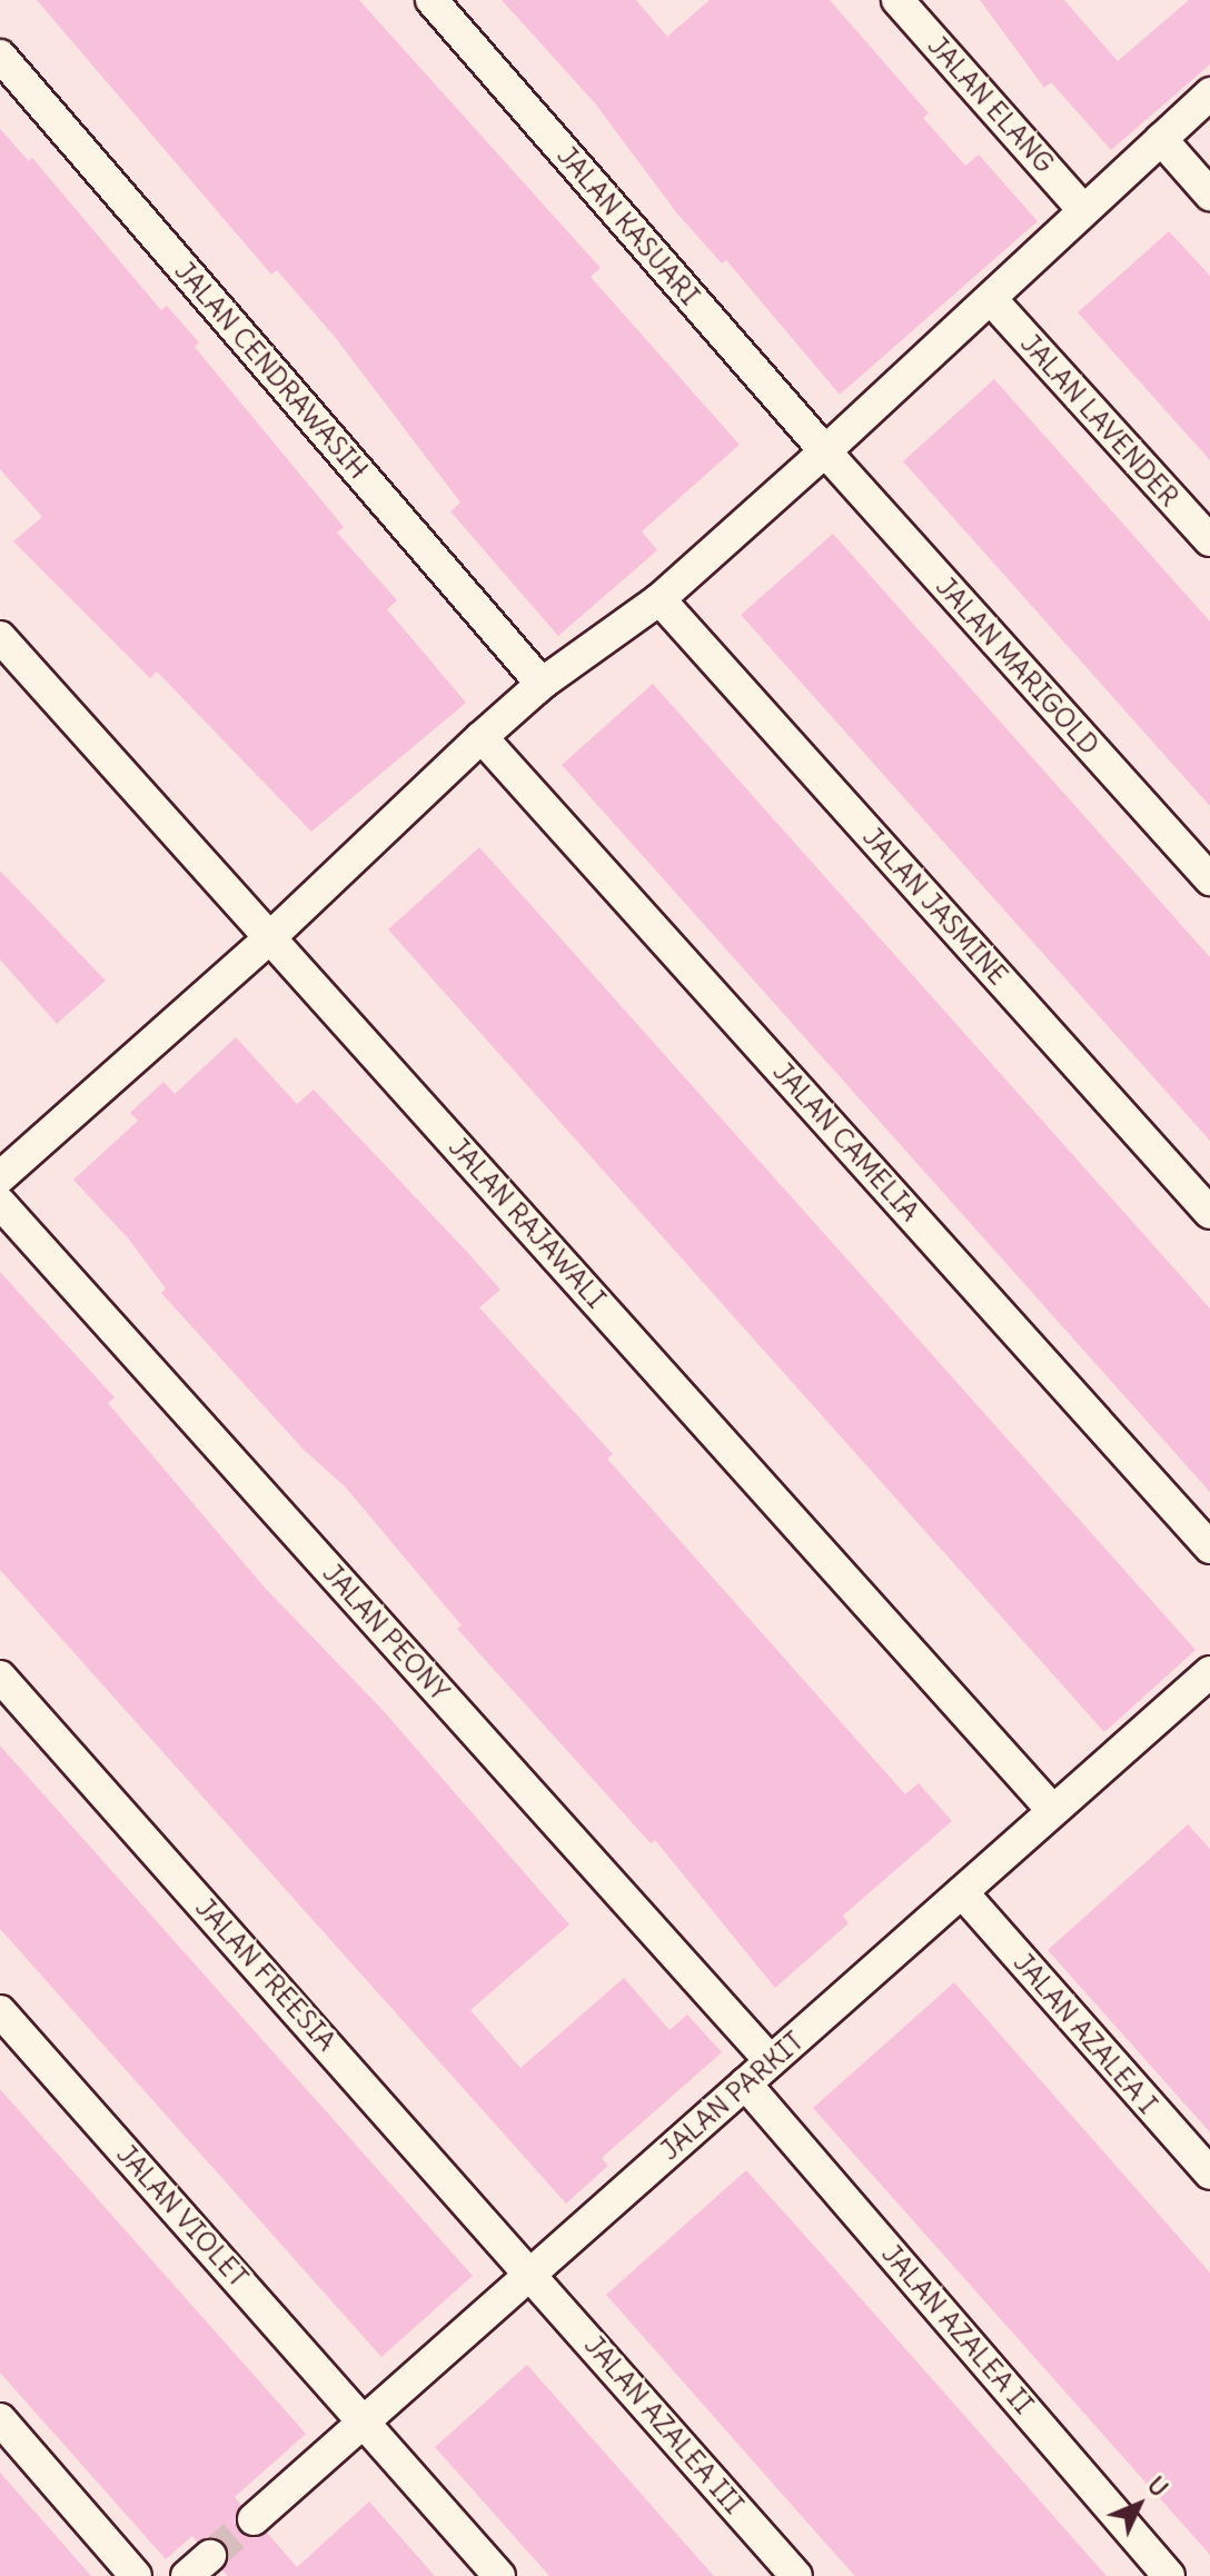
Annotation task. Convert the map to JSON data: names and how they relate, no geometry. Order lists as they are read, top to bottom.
{
  "streets": {
    "street": [
      "JALAN ELANG",
      "JALAN KASUARI",
      "JALAN CENDRAWASIH",
      "JALAN LAVENDER",
      "JALAN MARIGOLD",
      "JALAN JASMINE",
      "JALAN CAMELIA",
      "JALAN RAJAWALI",
      "JALAN PEONY",
      "JALAN FREESIA",
      "JALAN AZALEA I",
      "JALAN PARKIT",
      "JALAN VIOLET",
      "JALAN AZALEA II",
      "JALAN AZALEA III"
    ]
  },
  "crossings": [
    ["JALAN KASUARI", "JALAN MARIGOLD"],
    ["JALAN RAJAWALI", "JALAN PARKIT"],
    ["JALAN PEONY", "JALAN PARKIT"],
    ["JALAN FREESIA", "JALAN PARKIT"],
    ["JALAN FREESIA", "JALAN AZALEA III"],
    ["JALAN AZALEA I", "JALAN PARKIT"],
    ["JALAN PARKIT", "JALAN VIOLET"],
    ["JALAN PARKIT", "JALAN AZALEA II"],
    ["JALAN PARKIT", "JALAN AZALEA III"]
  ],
  "north": "top right"
}
